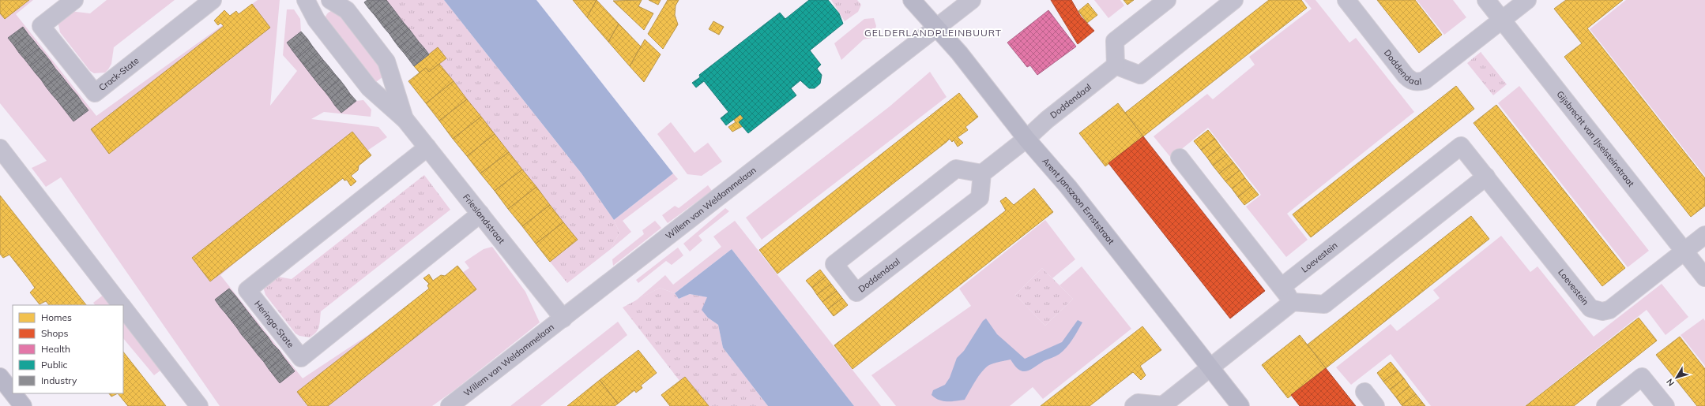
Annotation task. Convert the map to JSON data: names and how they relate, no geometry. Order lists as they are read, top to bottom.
{
  "streets": {
    "street": [
      "Doddendaal",
      "Crack-State",
      "Gijsbrecht van IJselsteinstraat",
      "Arent Janszoon Ernststraat",
      "Willem van Weldammelaan",
      "Frieslandstraat",
      "Loevestein",
      "Heringa-State"
    ]
  },
  "crossings": [
    ["Doddendaal", "Gijsbrecht van IJselsteinstraat"],
    ["Doddendaal", "Arent Janszoon Ernststraat"],
    ["Gijsbrecht van IJselsteinstraat", "Loevestein"],
    ["Arent Janszoon Ernststraat", "Willem van Weldammelaan"],
    ["Willem van Weldammelaan", "Frieslandstraat"],
    ["Frieslandstraat", "Heringa-State"]
  ],
  "districts": ["GELDERLANDPLEINBUURT"],
  "legend": [
    "Homes",
    "Shops",
    "Health",
    "Public",
    "Industry"
  ],
  "north": "bottom left"
}
